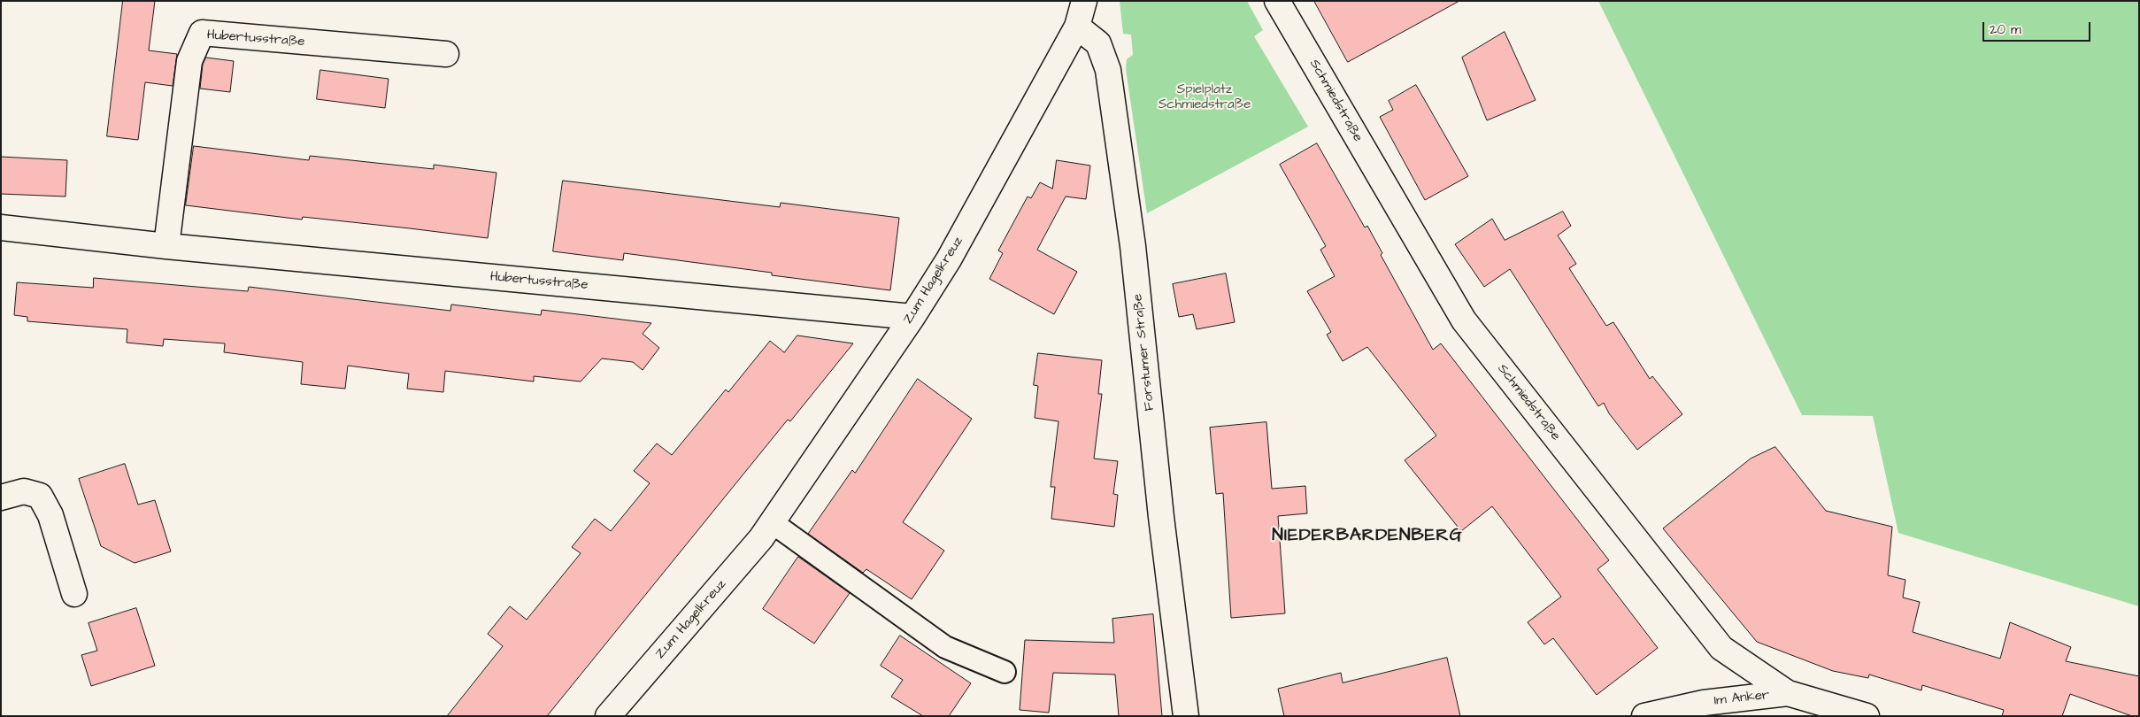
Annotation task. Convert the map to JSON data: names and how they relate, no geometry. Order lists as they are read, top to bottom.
{
  "streets": {
    "street": [
      "Hubertusstraße",
      "Schmiedstraße",
      "Zum Hagelkreuz",
      "Forstumer Straße",
      "Im Anker"
    ]
  },
  "crossings": [
    ["Hubertusstraße", "Zum Hagelkreuz"],
    ["Schmiedstraße", "Im Anker"],
    ["Zum Hagelkreuz", "Forstumer Straße"]
  ],
  "districts": ["NIEDERBARDENBERG"],
  "parks": ["Spielplatz Schmiedstraße"],
  "scale_bar": "20 m"
}
